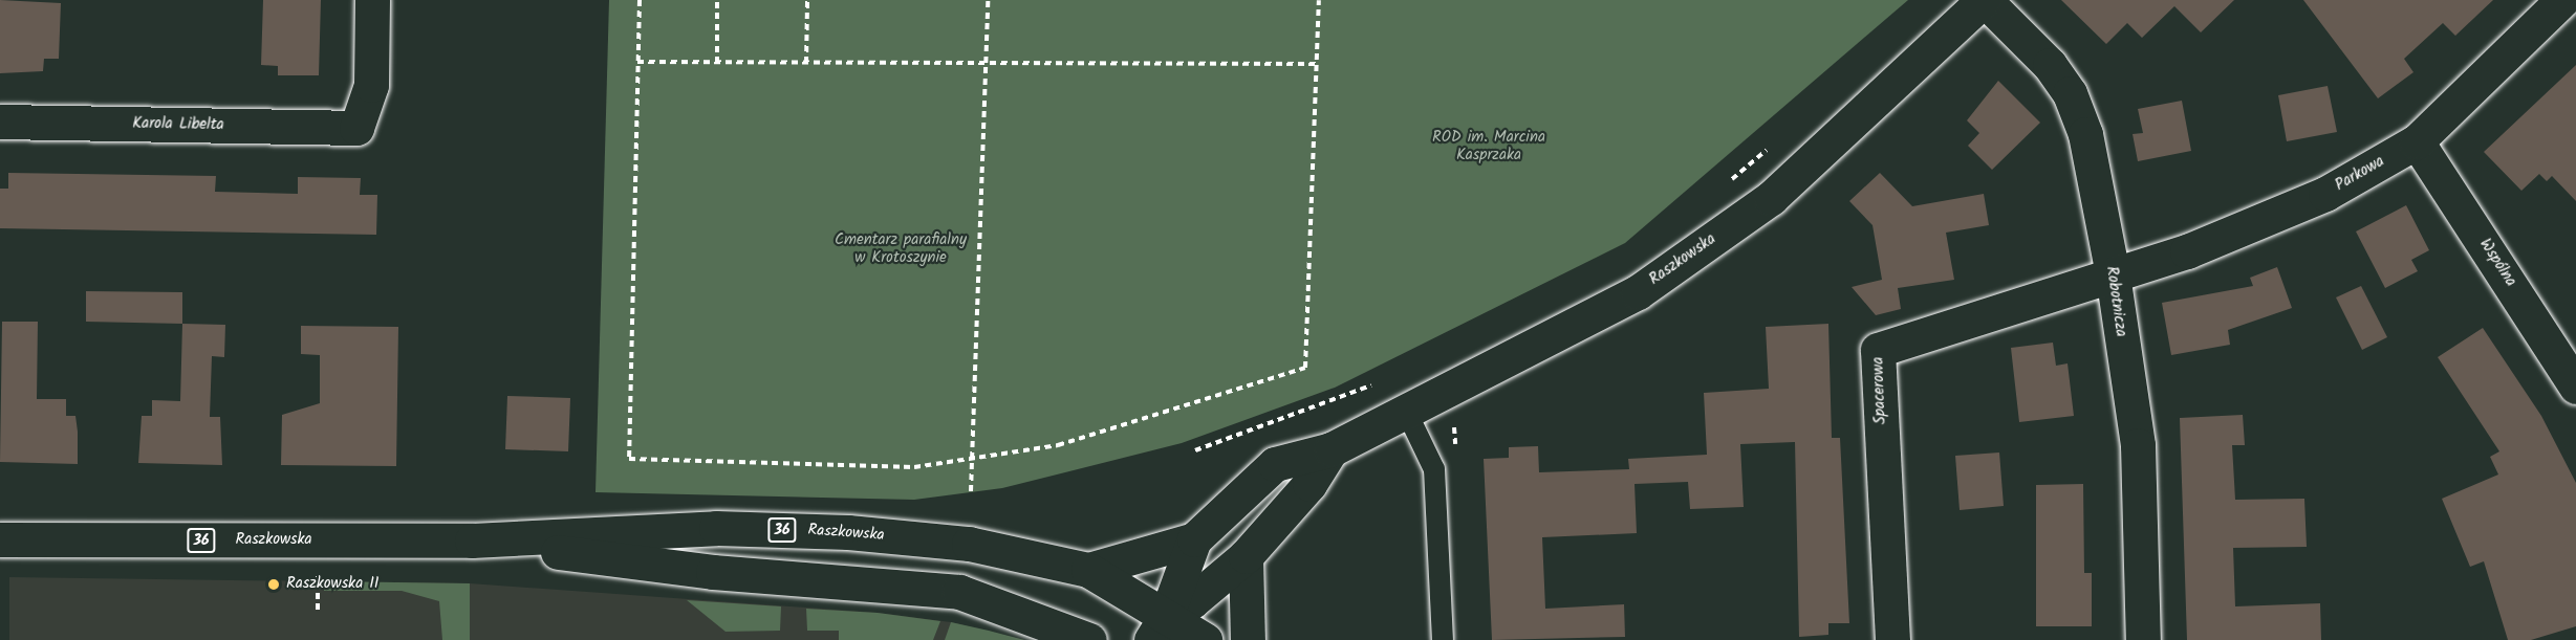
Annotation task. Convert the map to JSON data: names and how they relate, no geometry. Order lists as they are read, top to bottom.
{
  "streets": {
    "street": [
      "Karola Libelta",
      "Parkowa",
      "Raszkowska",
      "Wspólna",
      "Robotnicza",
      "Spacerowa",
      "36"
    ]
  },
  "crossings": [
    ["Parkowa", "Wspólna"],
    ["Parkowa", "Robotnicza"],
    ["Parkowa", "Spacerowa"],
    ["Raszkowska", "Robotnicza"],
    ["Raszkowska", "36"],
    ["Robotnicza", "Spacerowa"]
  ],
  "parks": ["ROD im. Marcina Kasprzaka", "Cmentarz parafialny w Krotoszynie"],
  "places": ["Raszkowska II"]
}
